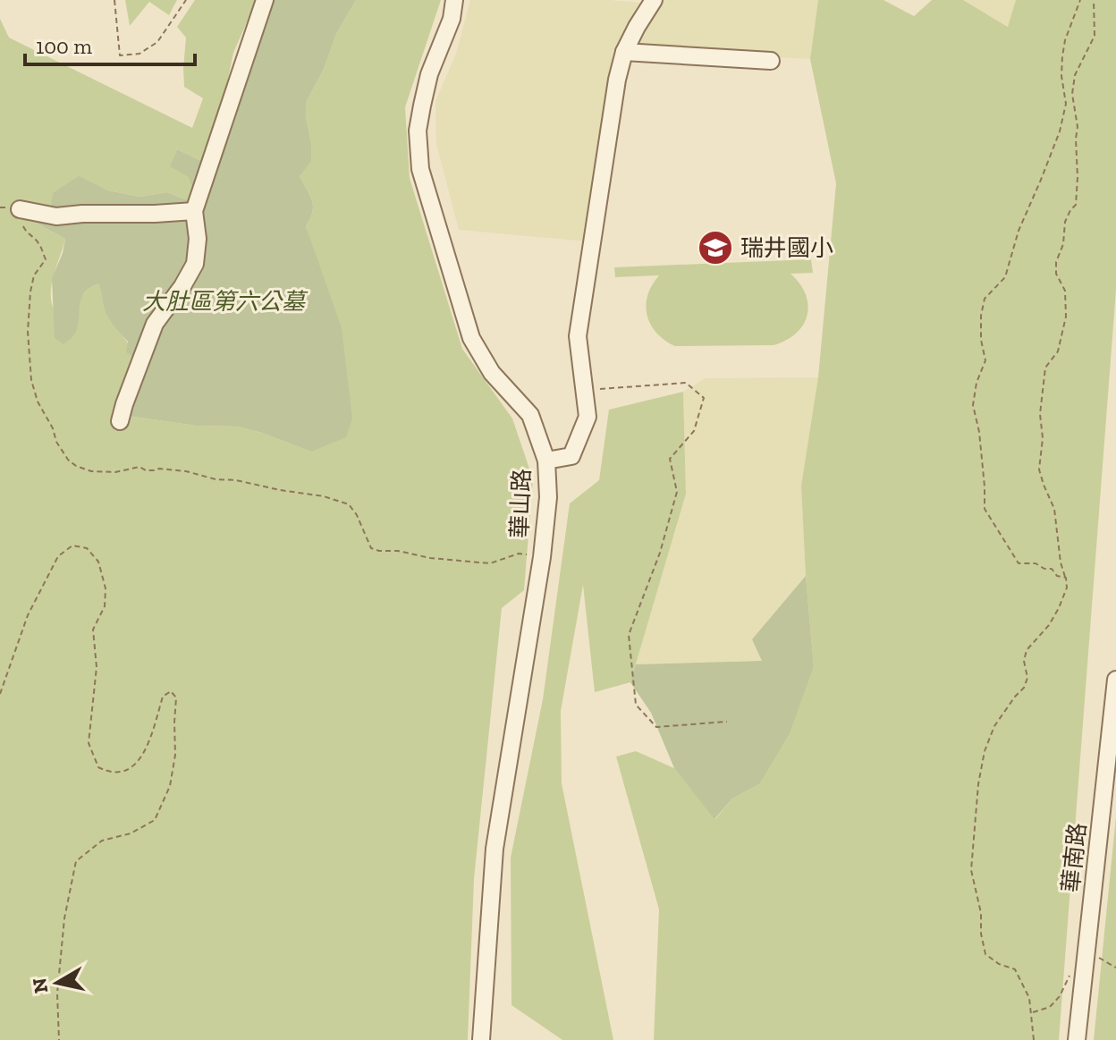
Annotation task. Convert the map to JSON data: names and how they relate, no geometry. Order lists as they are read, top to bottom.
{
  "streets": {
    "street": ["華山路", "華南路"]
  },
  "parks": ["大肚區第六公墓"],
  "places": {
    "school or university": ["瑞井國小"]
  },
  "scale_bar": "100 m",
  "north": "left"
}
